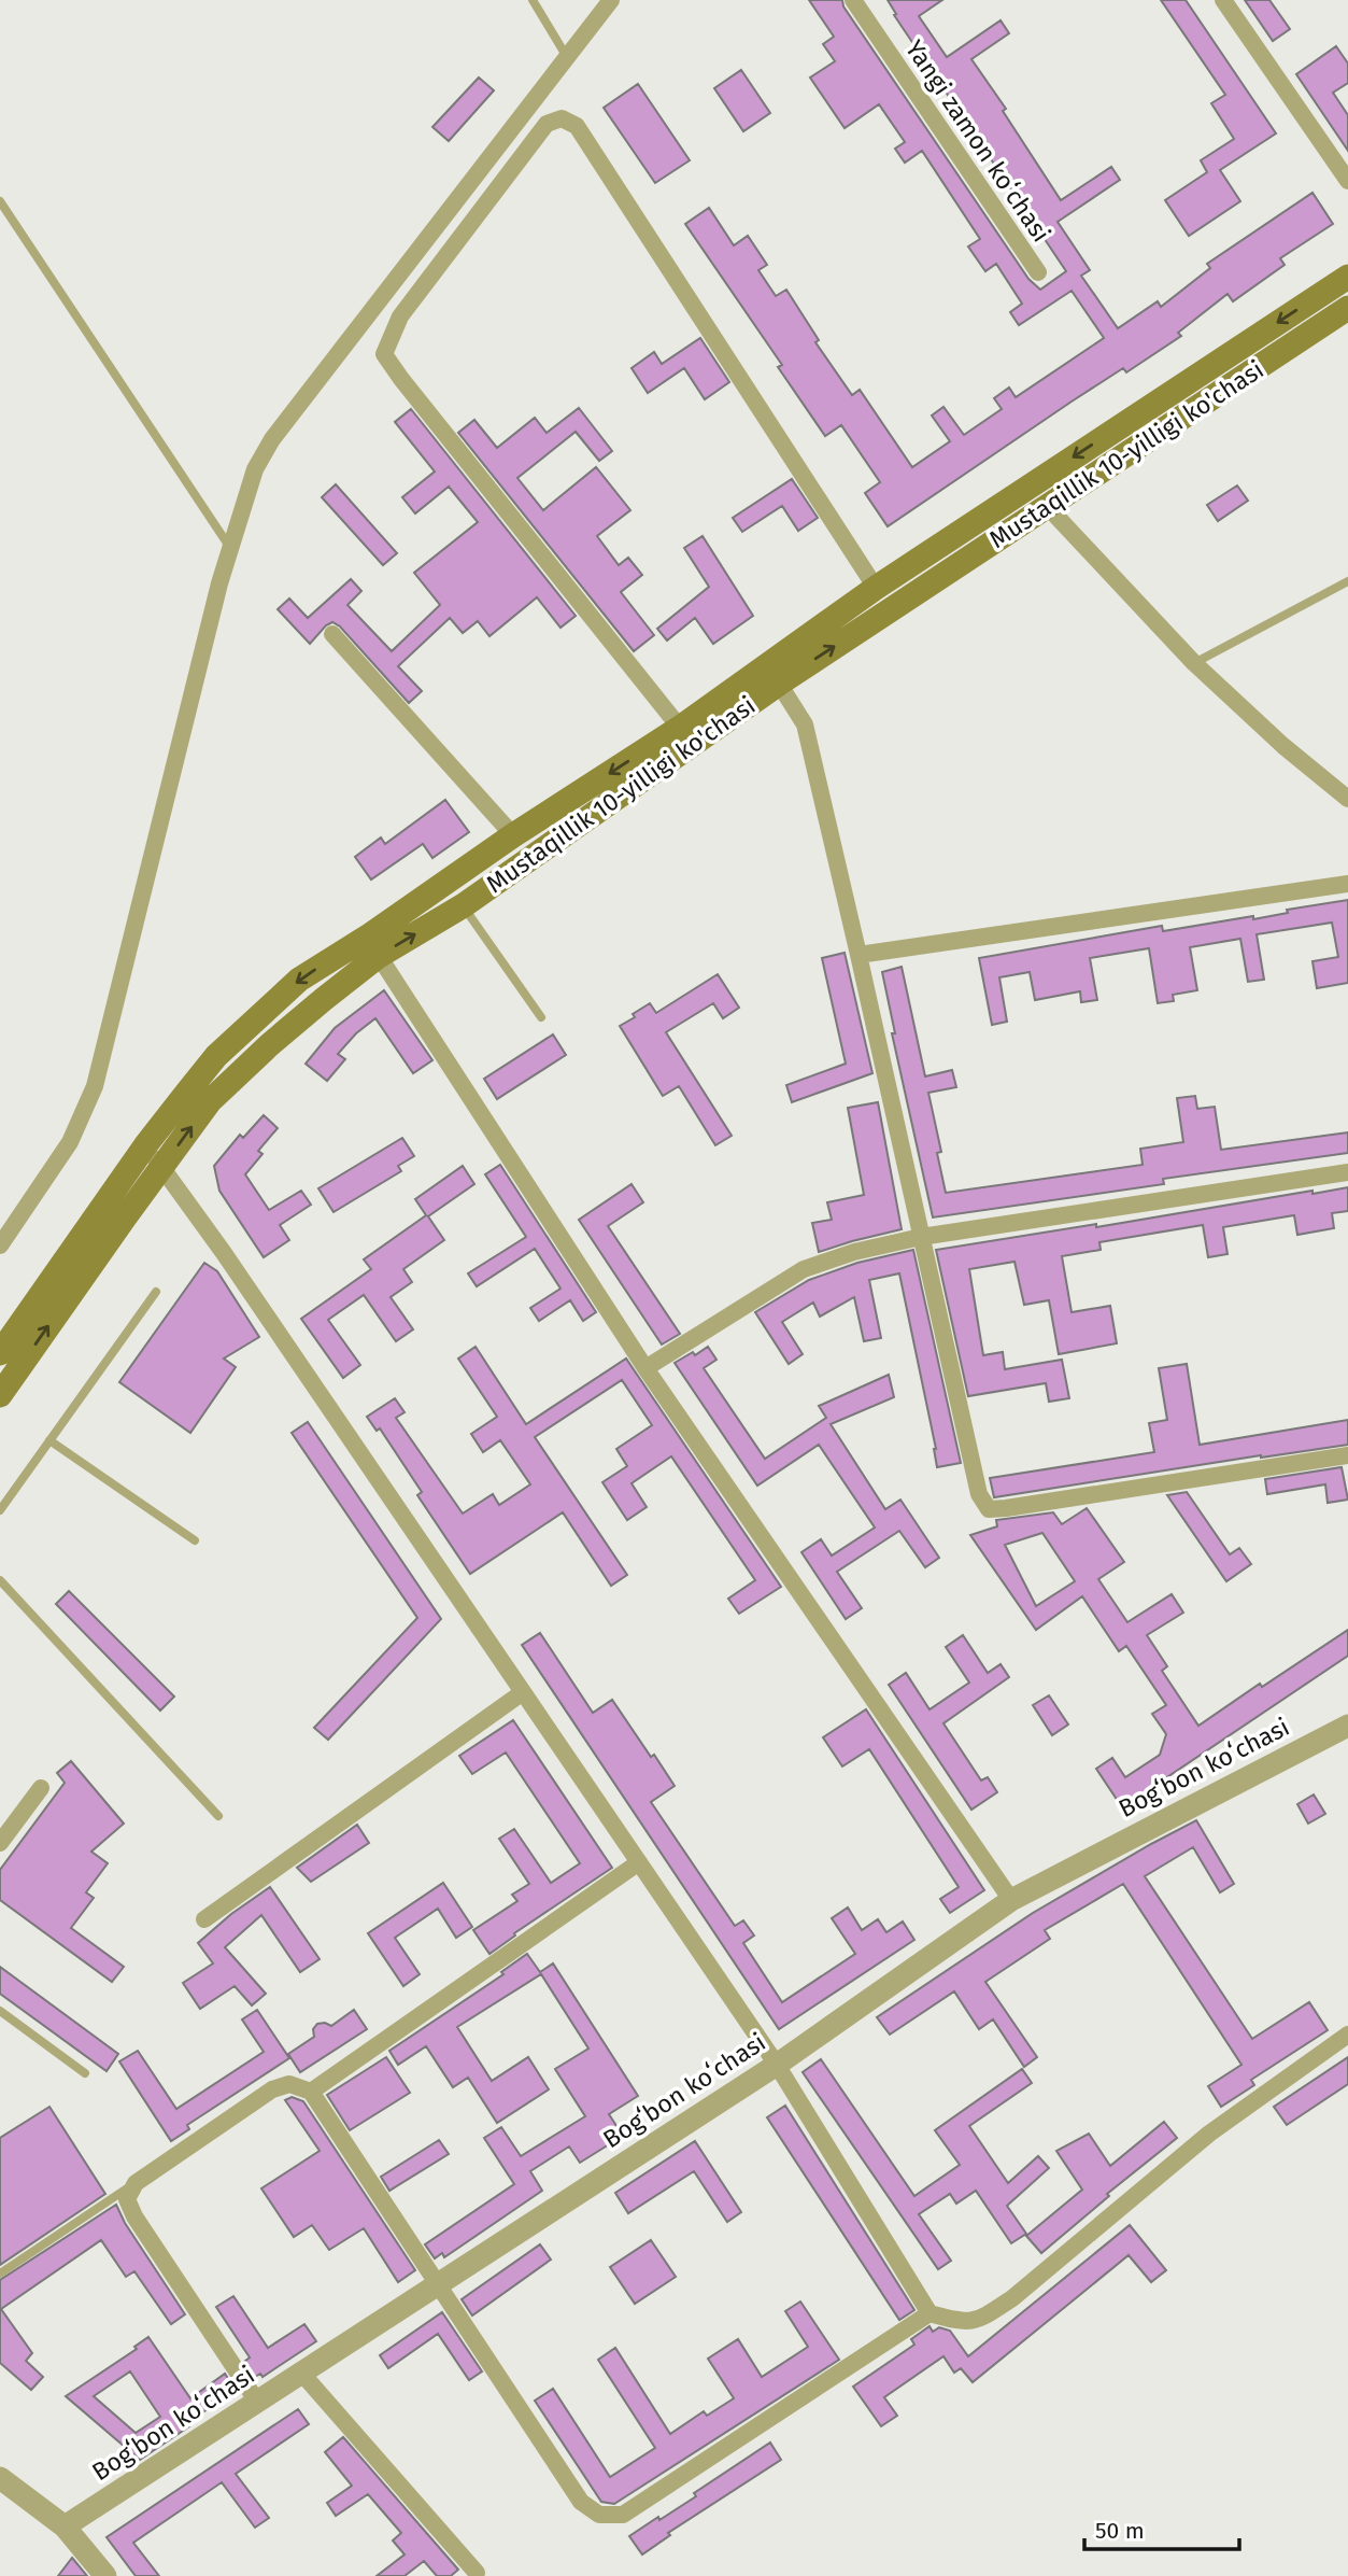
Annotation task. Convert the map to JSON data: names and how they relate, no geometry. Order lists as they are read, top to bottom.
{
  "streets": {
    "main road": ["Mustaqillik 10-yilligi ko'chasi"],
    "street": ["Yangi zamon koʻchasi", "Bogʻbon koʻchasi"]
  },
  "scale_bar": "50 m"
}
